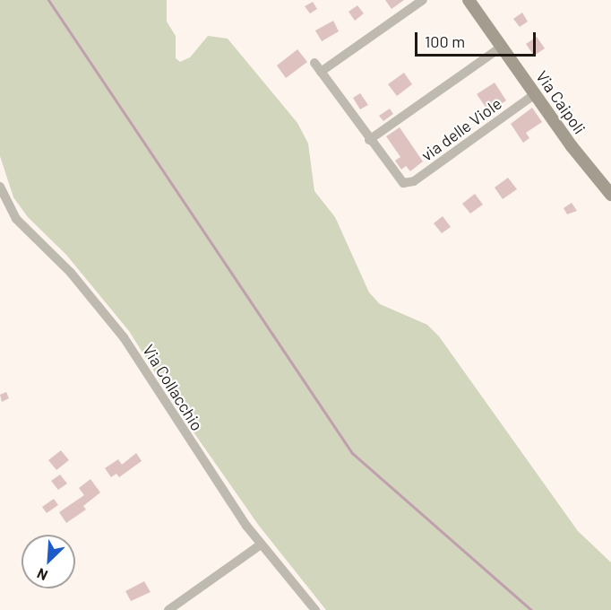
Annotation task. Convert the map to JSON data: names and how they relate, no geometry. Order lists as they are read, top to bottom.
{
  "streets": {
    "street": ["Via Caipoli", "via delle Viole", "Via Collacchio"]
  },
  "crossings": [
    ["Via Caipoli", "via delle Viole"]
  ],
  "scale_bar": "100 m",
  "north": "bottom left"
}
